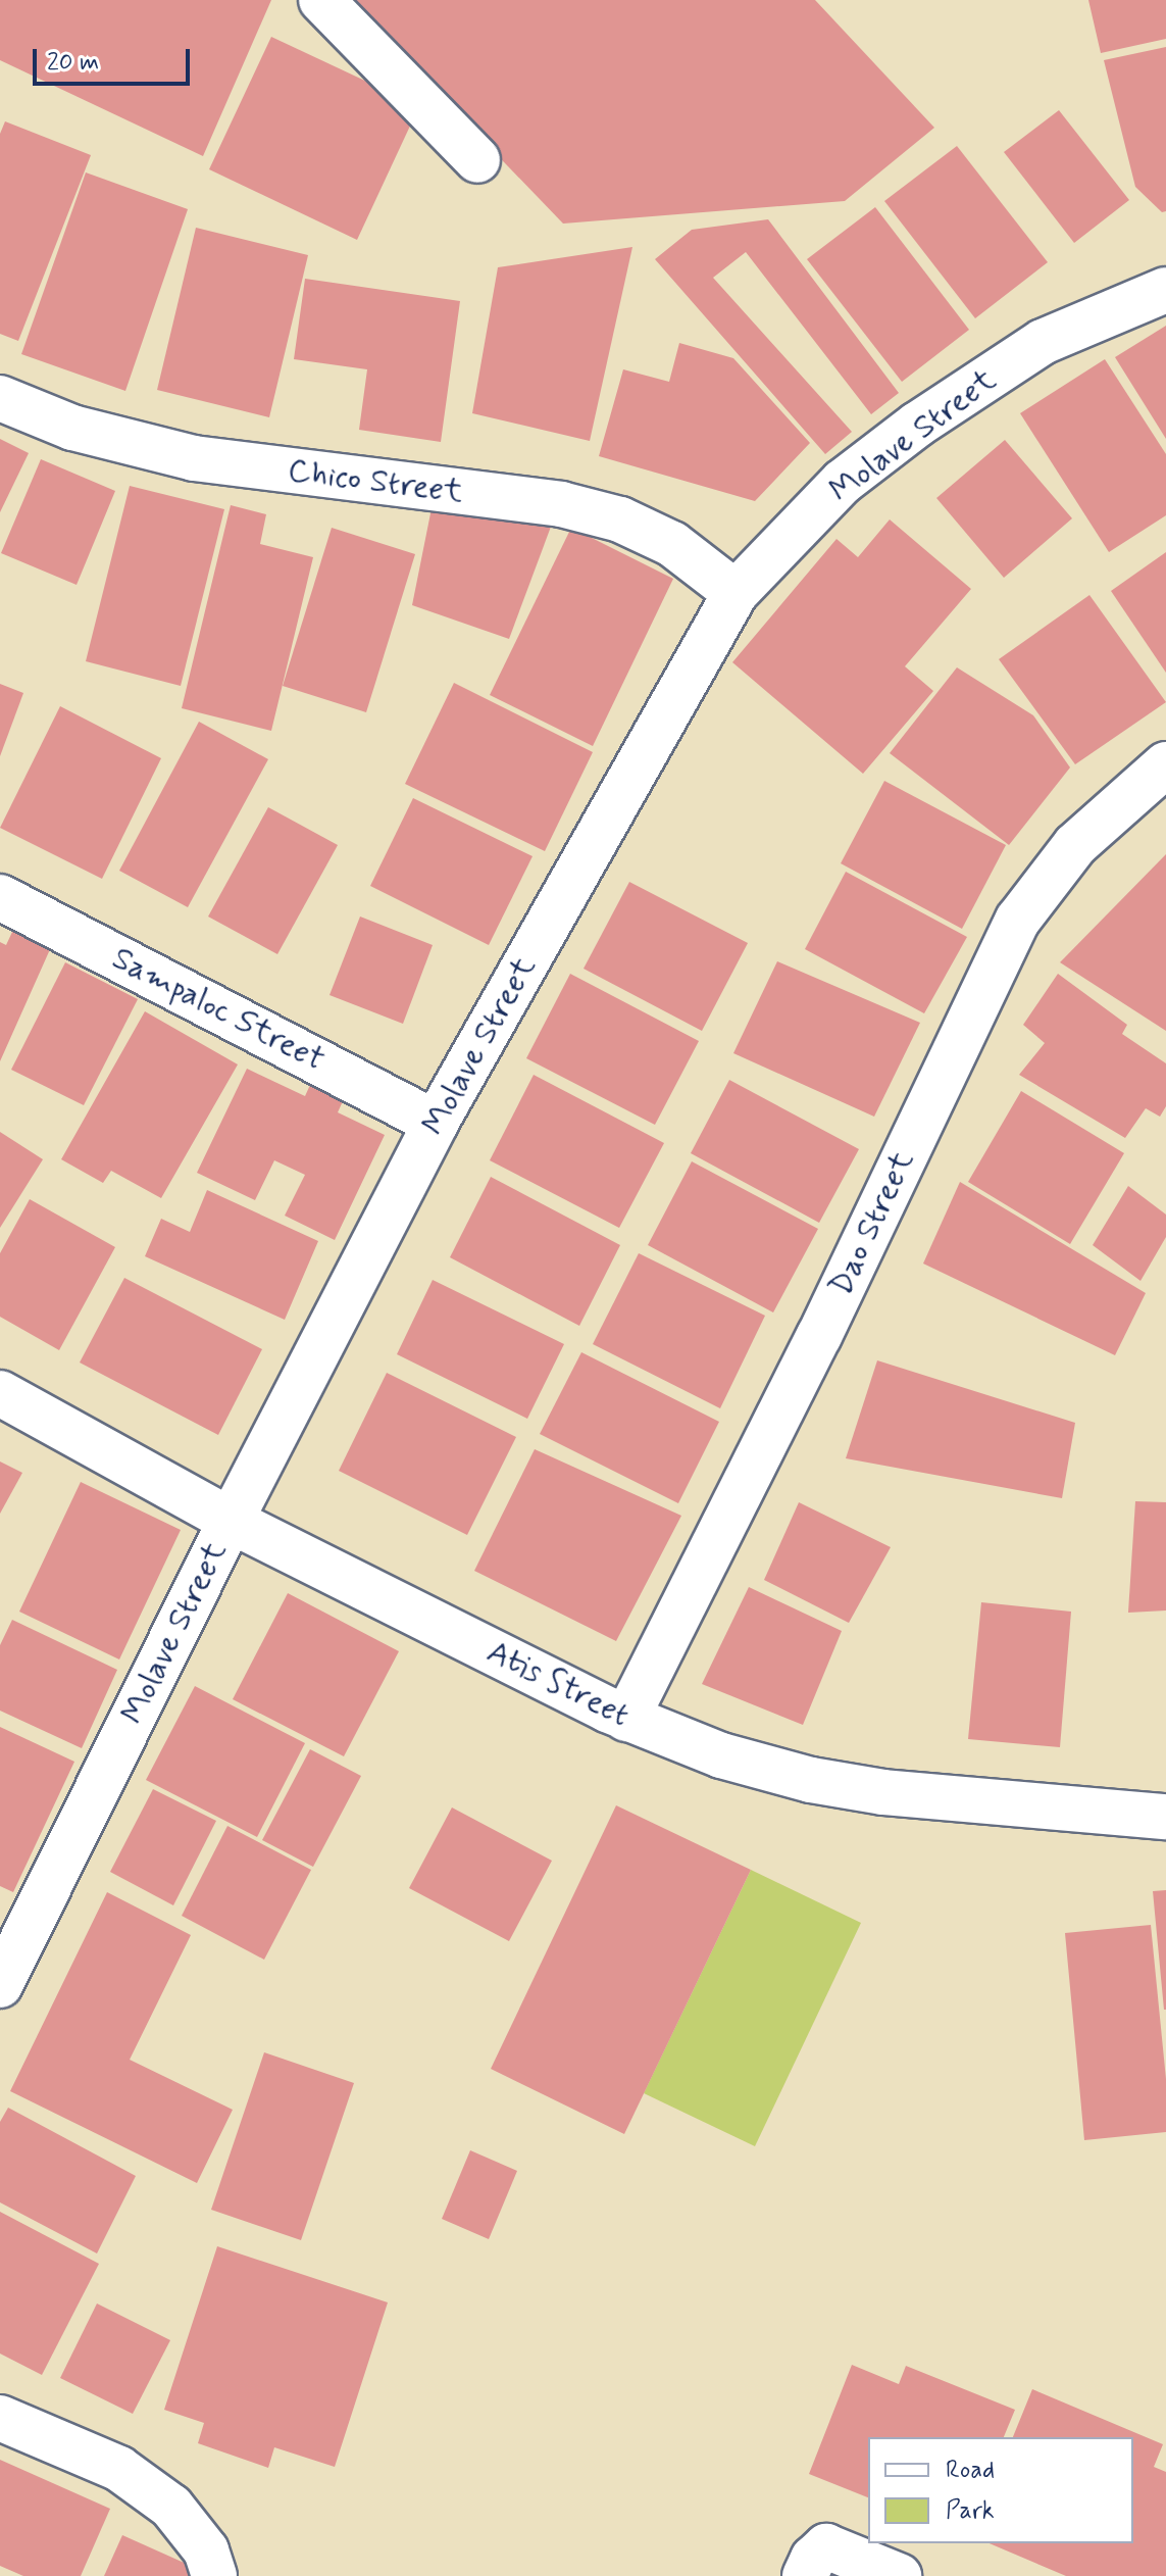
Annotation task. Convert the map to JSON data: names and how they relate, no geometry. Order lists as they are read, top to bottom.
{
  "streets": {
    "street": [
      "Molave Street",
      "Chico Street",
      "Sampaloc Street",
      "Dao Street",
      "Atis Street"
    ]
  },
  "crossings": [
    ["Molave Street", "Chico Street"],
    ["Molave Street", "Sampaloc Street"],
    ["Molave Street", "Atis Street"],
    ["Dao Street", "Atis Street"]
  ],
  "legend": ["Road", "Park"],
  "scale_bar": "20 m"
}
